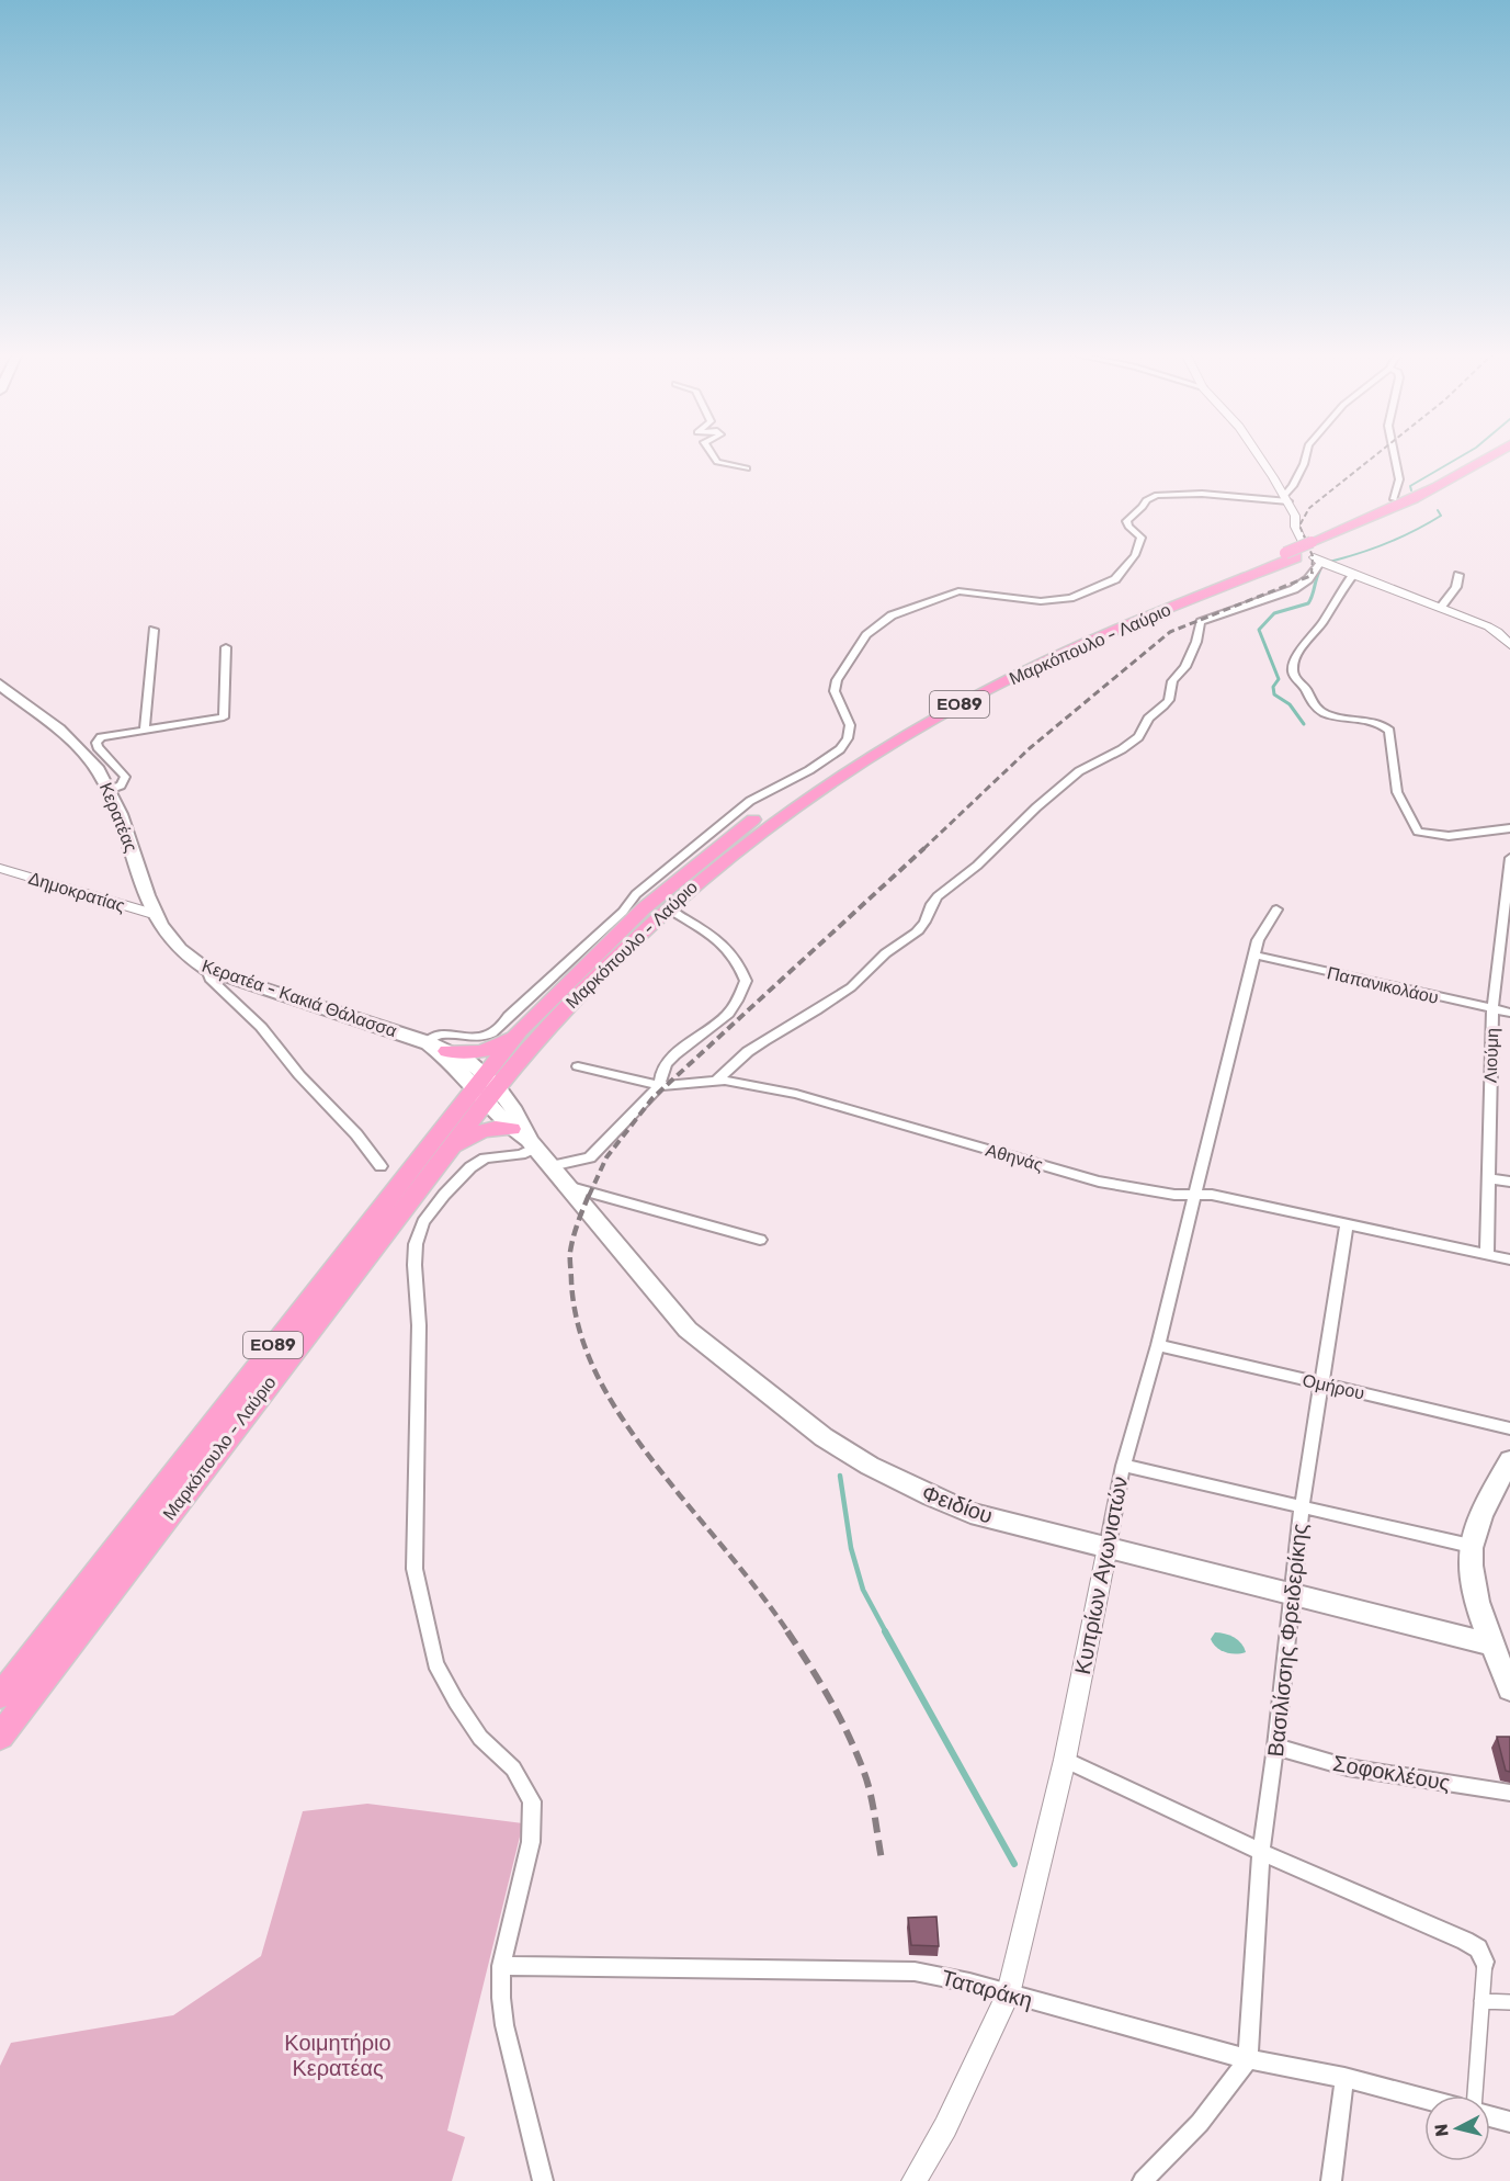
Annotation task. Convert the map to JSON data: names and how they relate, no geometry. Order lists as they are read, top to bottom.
{
  "streets": {
    "highway": ["Μαρκόπουλο - Λαύριο", "ΕΟ89"],
    "main road": ["Κερατέας", "Κερατέα - Κακιά Θάλασσα", "Φειδίου"],
    "street": [
      "Δημοκρατίας",
      "Παπανικολάου",
      "Λιούμη",
      "Αθηνάς",
      "Ομήρου",
      "Κυπρίων Αγωνιστών",
      "Βασιλίσσης Φρειδερίκης",
      "Σοφοκλέους",
      "Ταταράκη"
    ]
  },
  "crossings": [
    ["Μαρκόπουλο - Λαύριο", "Κερατέα - Κακιά Θάλασσα"],
    ["Κερατέας", "Δημοκρατίας"],
    ["Κερατέας", "Κερατέα - Κακιά Θάλασσα"],
    ["Δημοκρατίας", "Κερατέα - Κακιά Θάλασσα"],
    ["Παπανικολάου", "Λιούμη"],
    ["Παπανικολάου", "Κυπρίων Αγωνιστών"],
    ["Λιούμη", "Αθηνάς"],
    ["Αθηνάς", "Κυπρίων Αγωνιστών"],
    ["Αθηνάς", "Βασιλίσσης Φρειδερίκης"],
    ["Ομήρου", "Κυπρίων Αγωνιστών"],
    ["Ομήρου", "Βασιλίσσης Φρειδερίκης"],
    ["Φειδίου", "Κυπρίων Αγωνιστών"],
    ["Φειδίου", "Βασιλίσσης Φρειδερίκης"],
    ["Κυπρίων Αγωνιστών", "Ταταράκη"],
    ["Βασιλίσσης Φρειδερίκης", "Σοφοκλέους"],
    ["Βασιλίσσης Φρειδερίκης", "Ταταράκη"]
  ],
  "parks": ["Κοιμητήριο Κερατέας"],
  "north": "left"
}
